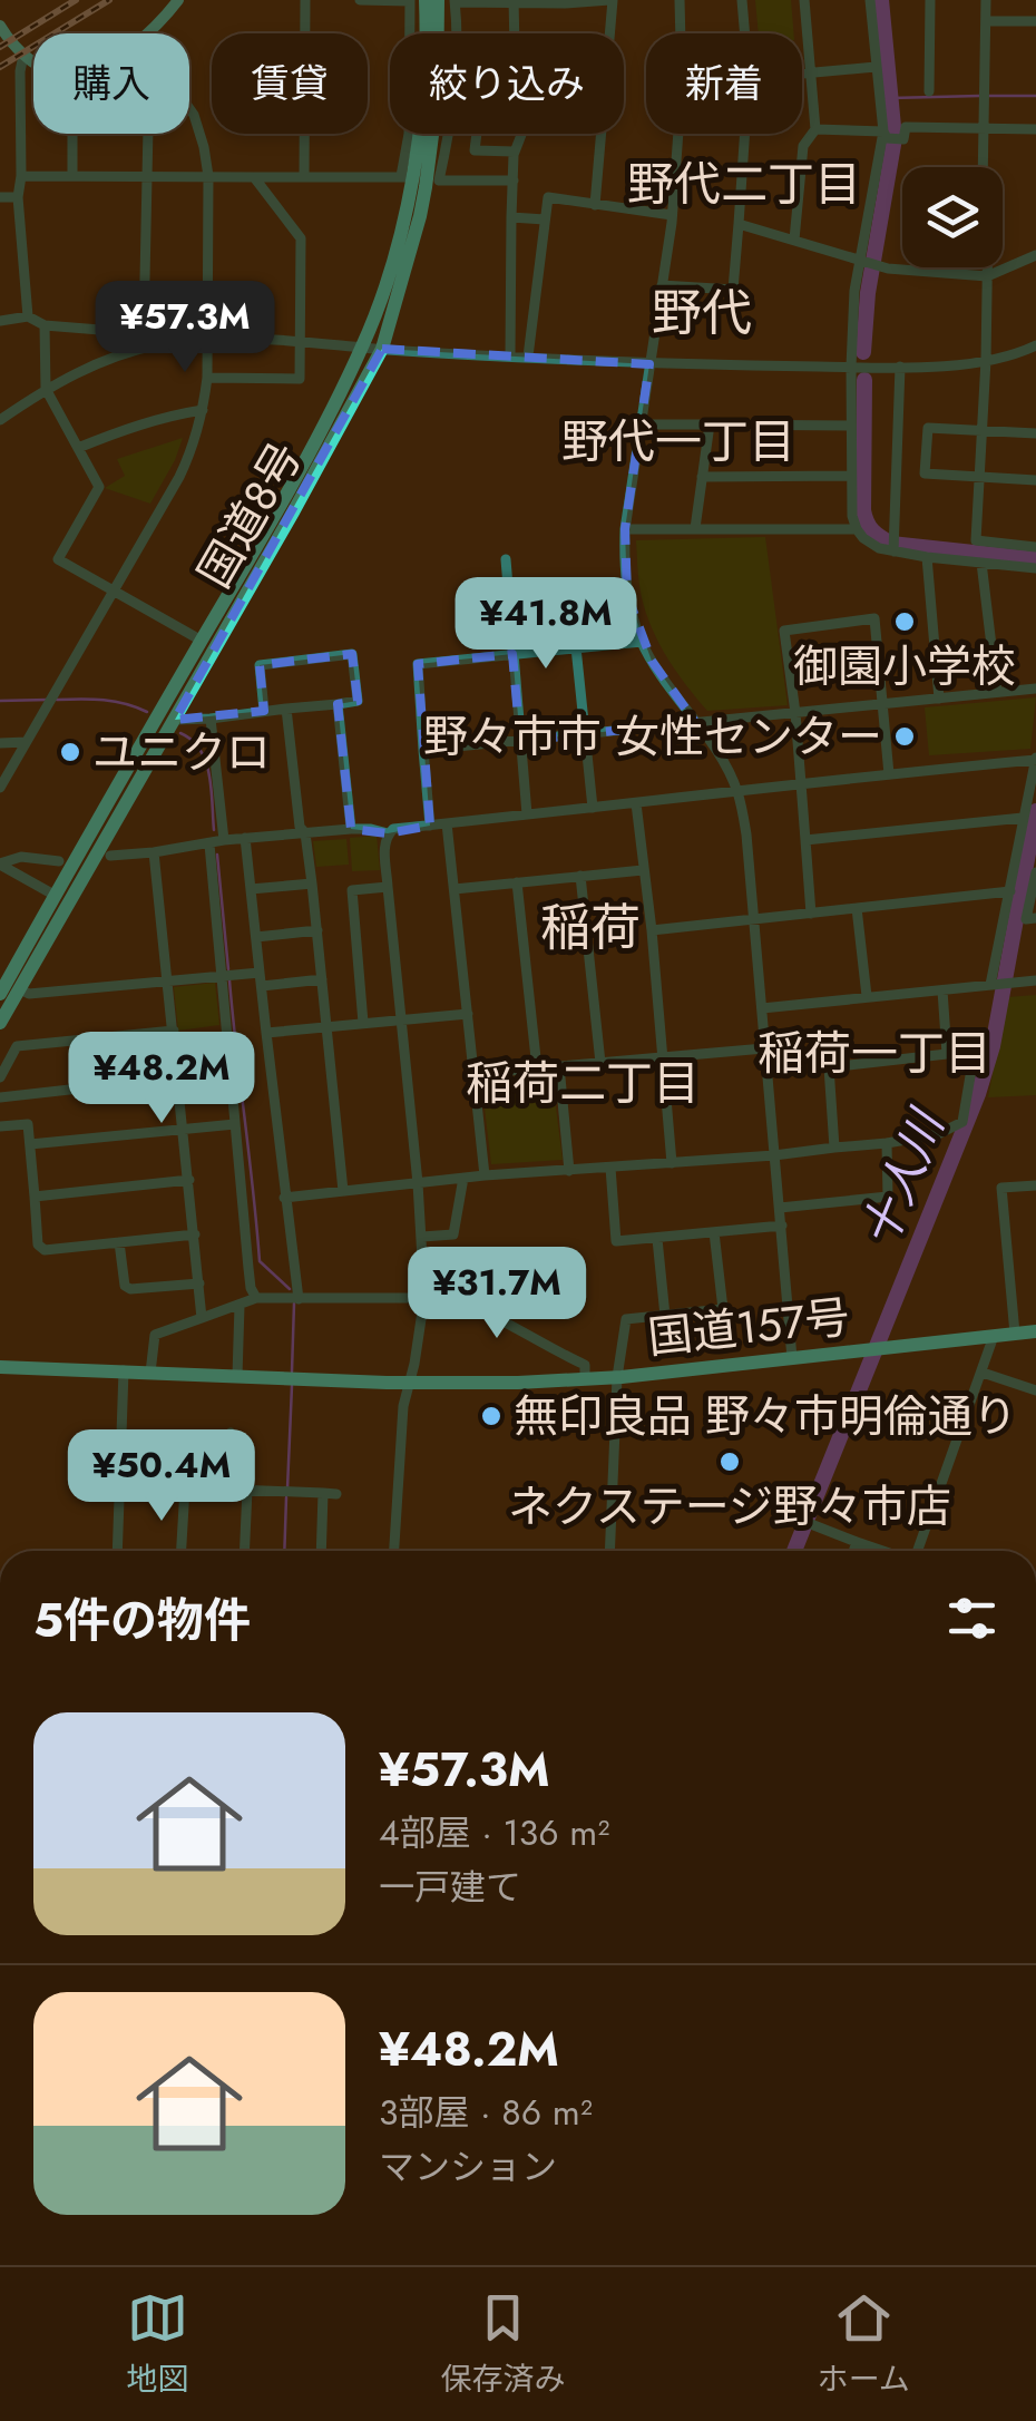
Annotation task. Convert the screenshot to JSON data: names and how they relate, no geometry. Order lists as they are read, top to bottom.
{
  "streets": {
    "highway": ["国道8号", "国道157号"]
  },
  "districts": [
    "野代二丁目",
    "野代",
    "野代一丁目",
    "稲荷",
    "稲荷一丁目",
    "稲荷二丁目"
  ],
  "water": ["十人川"],
  "places": [
    "御園小学校",
    "野々市市 女性センター",
    "ユニクロ",
    "無印良品 野々市明倫通り",
    "ネクステージ野々市店"
  ],
  "page": {
    "chip": [
      "購入",
      "賃貸",
      "絞り込み",
      "新着"
    ],
    "price": [
      "¥57.3M",
      "¥41.8M",
      "¥48.2M",
      "¥31.7M",
      "¥50.4M"
    ],
    "heading": "5件の物件",
    "list": [
      {
        "name": "¥57.3M",
        "note": "4部屋 · 136 m² · 一戸建て"
      },
      {
        "name": "¥48.2M",
        "note": "3部屋 · 86 m² · マンション"
      }
    ],
    "tabs": ["地図", "保存済み", "ホーム"]
  }
}
